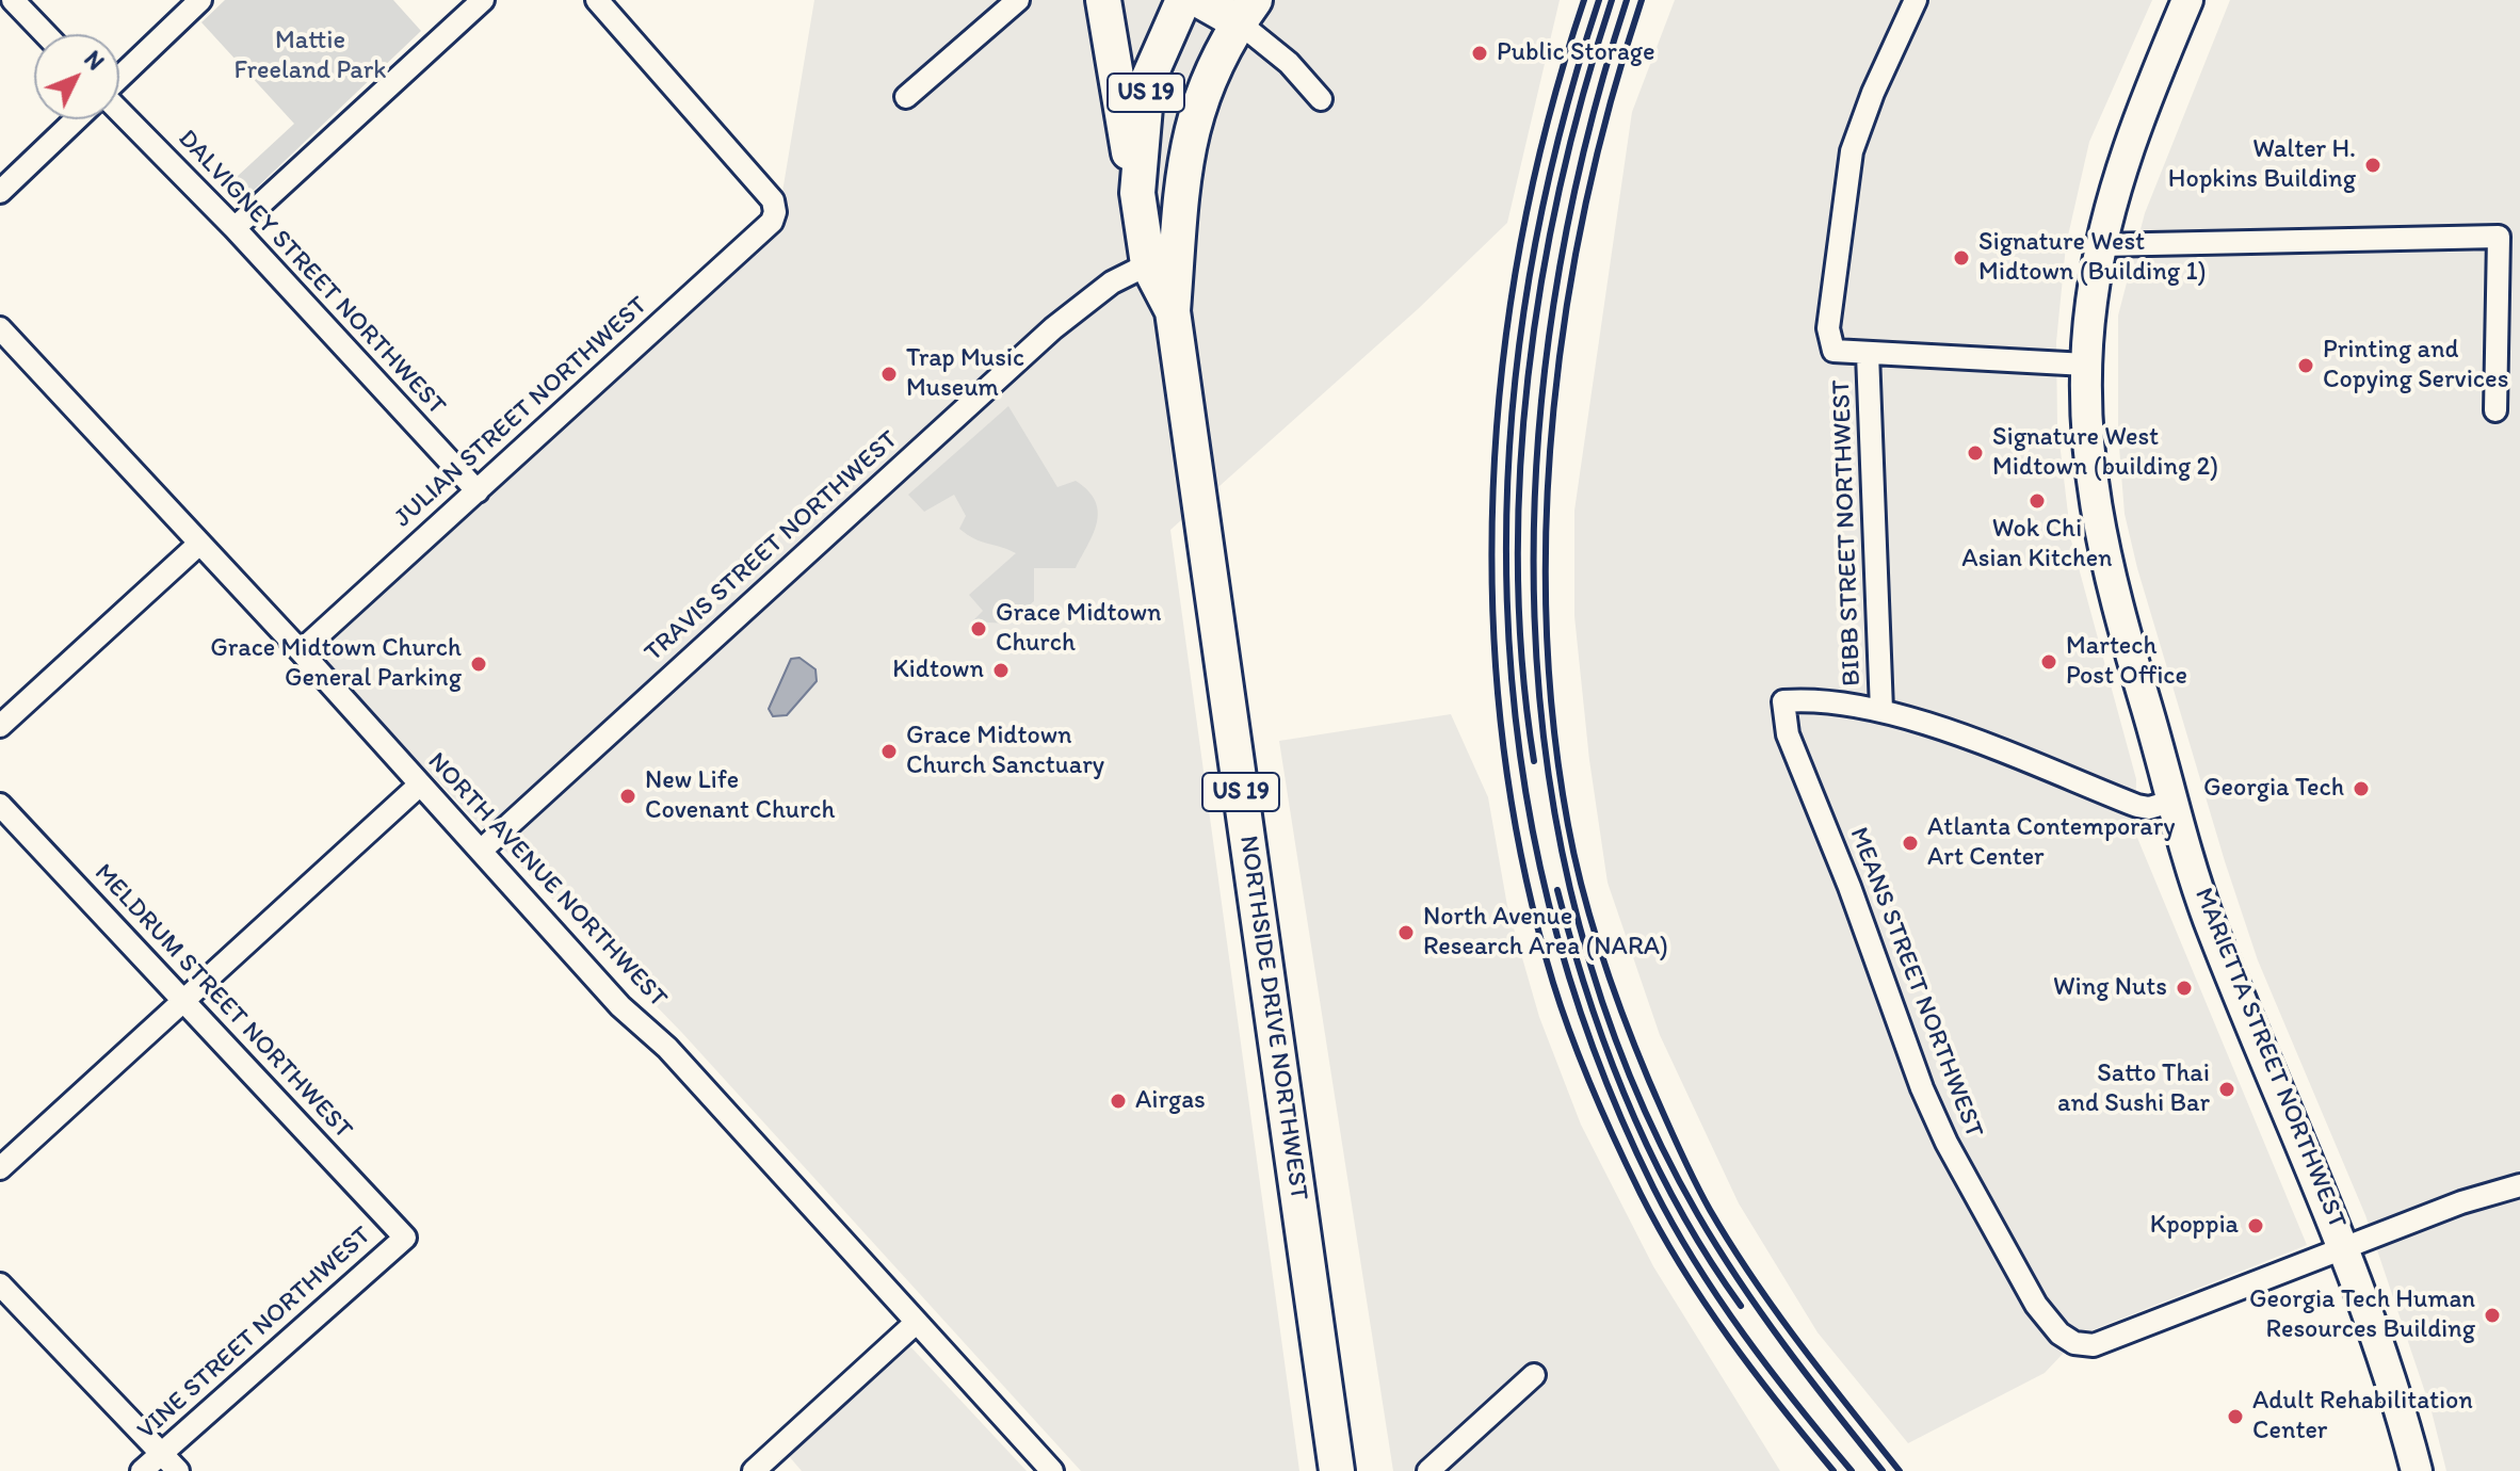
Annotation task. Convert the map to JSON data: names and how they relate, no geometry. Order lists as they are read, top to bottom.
{
  "streets": {
    "main road": ["US 19", "NORTHSIDE DRIVE NORTHWEST", "MARIETTA STREET NORTHWEST"],
    "street": [
      "DALVIGNEY STREET NORTHWEST",
      "JULIAN STREET NORTHWEST",
      "BIBB STREET NORTHWEST",
      "TRAVIS STREET NORTHWEST",
      "NORTH AVENUE NORTHWEST",
      "MEANS STREET NORTHWEST",
      "MELDRUM STREET NORTHWEST",
      "VINE STREET NORTHWEST"
    ]
  },
  "crossings": [
    ["DALVIGNEY STREET NORTHWEST", "JULIAN STREET NORTHWEST"],
    ["JULIAN STREET NORTHWEST", "NORTH AVENUE NORTHWEST"],
    ["BIBB STREET NORTHWEST", "MEANS STREET NORTHWEST"],
    ["TRAVIS STREET NORTHWEST", "NORTH AVENUE NORTHWEST"],
    ["TRAVIS STREET NORTHWEST", "NORTHSIDE DRIVE NORTHWEST"],
    ["MEANS STREET NORTHWEST", "MARIETTA STREET NORTHWEST"],
    ["MELDRUM STREET NORTHWEST", "VINE STREET NORTHWEST"]
  ],
  "parks": ["Mattie Freeland Park"],
  "places": [
    "Public Storage",
    "Walter H. Hopkins Building",
    "Signature West Midtown (Building 1)",
    "Printing and Copying Services",
    "Trap Music Museum",
    "Signature West Midtown (building 2)",
    "Wok Chi Asian Kitchen",
    "Grace Midtown Church",
    "Martech Post Office",
    "Grace Midtown Church General Parking",
    "Kidtown",
    "Grace Midtown Church Sanctuary",
    "Georgia Tech",
    "New Life Covenant Church",
    "Atlanta Contemporary Art Center",
    "North Avenue Research Area (NARA)",
    "Wing Nuts",
    "Satto Thai and Sushi Bar",
    "Airgas",
    "Kpoppia",
    "Georgia Tech Human Resources Building",
    "Adult Rehabilitation Center"
  ],
  "north": "top right"
}
